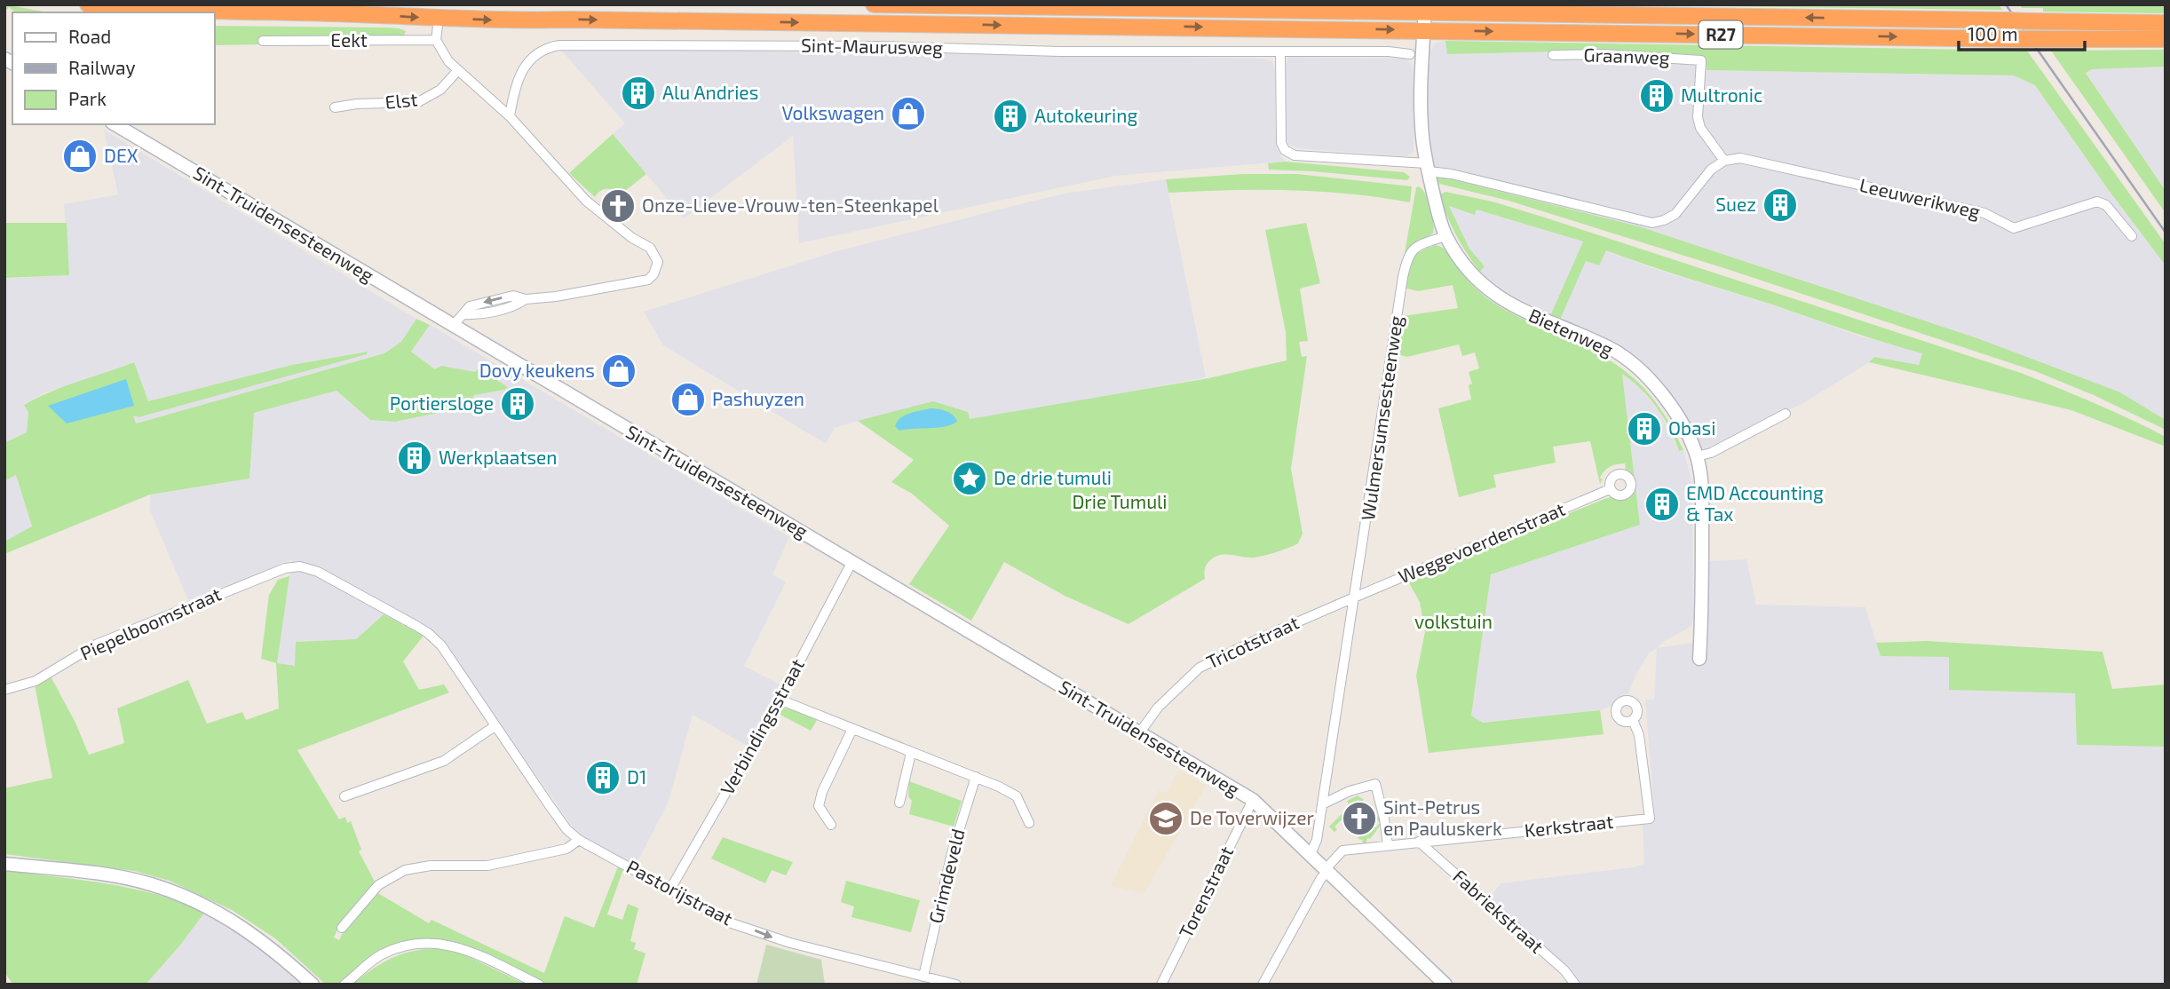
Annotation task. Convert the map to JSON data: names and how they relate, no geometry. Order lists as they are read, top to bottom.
{
  "streets": {
    "highway": ["R27"],
    "main road": ["Sint-Truidensesteenweg", "Bietenweg"],
    "street": [
      "Eekt",
      "Sint-Maurusweg",
      "Graanweg",
      "Elst",
      "Leeuwerikweg",
      "Wulmersumsesteenweg",
      "Weggevoerdenstraat",
      "Piepelboomstraat",
      "Tricotstraat",
      "Verbindingsstraat",
      "Kerkstraat",
      "Grimdeveld",
      "Torenstraat",
      "Pastorijstraat",
      "Fabriekstraat"
    ]
  },
  "crossings": [
    ["Graanweg", "Leeuwerikweg"],
    ["Sint-Truidensesteenweg", "Wulmersumsesteenweg"],
    ["Sint-Truidensesteenweg", "Tricotstraat"],
    ["Sint-Truidensesteenweg", "Verbindingsstraat"],
    ["Sint-Truidensesteenweg", "Kerkstraat"],
    ["Sint-Truidensesteenweg", "Torenstraat"],
    ["Bietenweg", "Wulmersumsesteenweg"],
    ["Wulmersumsesteenweg", "Weggevoerdenstraat"],
    ["Wulmersumsesteenweg", "Tricotstraat"],
    ["Weggevoerdenstraat", "Tricotstraat"],
    ["Piepelboomstraat", "Pastorijstraat"],
    ["Verbindingsstraat", "Pastorijstraat"],
    ["Kerkstraat", "Fabriekstraat"],
    ["Grimdeveld", "Pastorijstraat"]
  ],
  "parks": ["Drie Tumuli", "volkstuin"],
  "places": {
    "building": [
      "Alu Andries",
      "Multronic",
      "Autokeuring",
      "Suez",
      "Portiersloge",
      "Obasi",
      "Werkplaatsen",
      "EMD Accounting & Tax",
      "D1"
    ],
    "shop": [
      "Volkswagen",
      "DEX",
      "Dovy keukens",
      "Pashuyzen"
    ],
    "church": ["Onze-Lieve-Vrouw-ten-Steenkapel", "Sint-Petrus en Pauluskerk"],
    "place": ["De drie tumuli"],
    "school or university": ["De Toverwijzer"]
  },
  "legend": ["Road", "Railway", "Park"],
  "scale_bar": "100 m"
}
